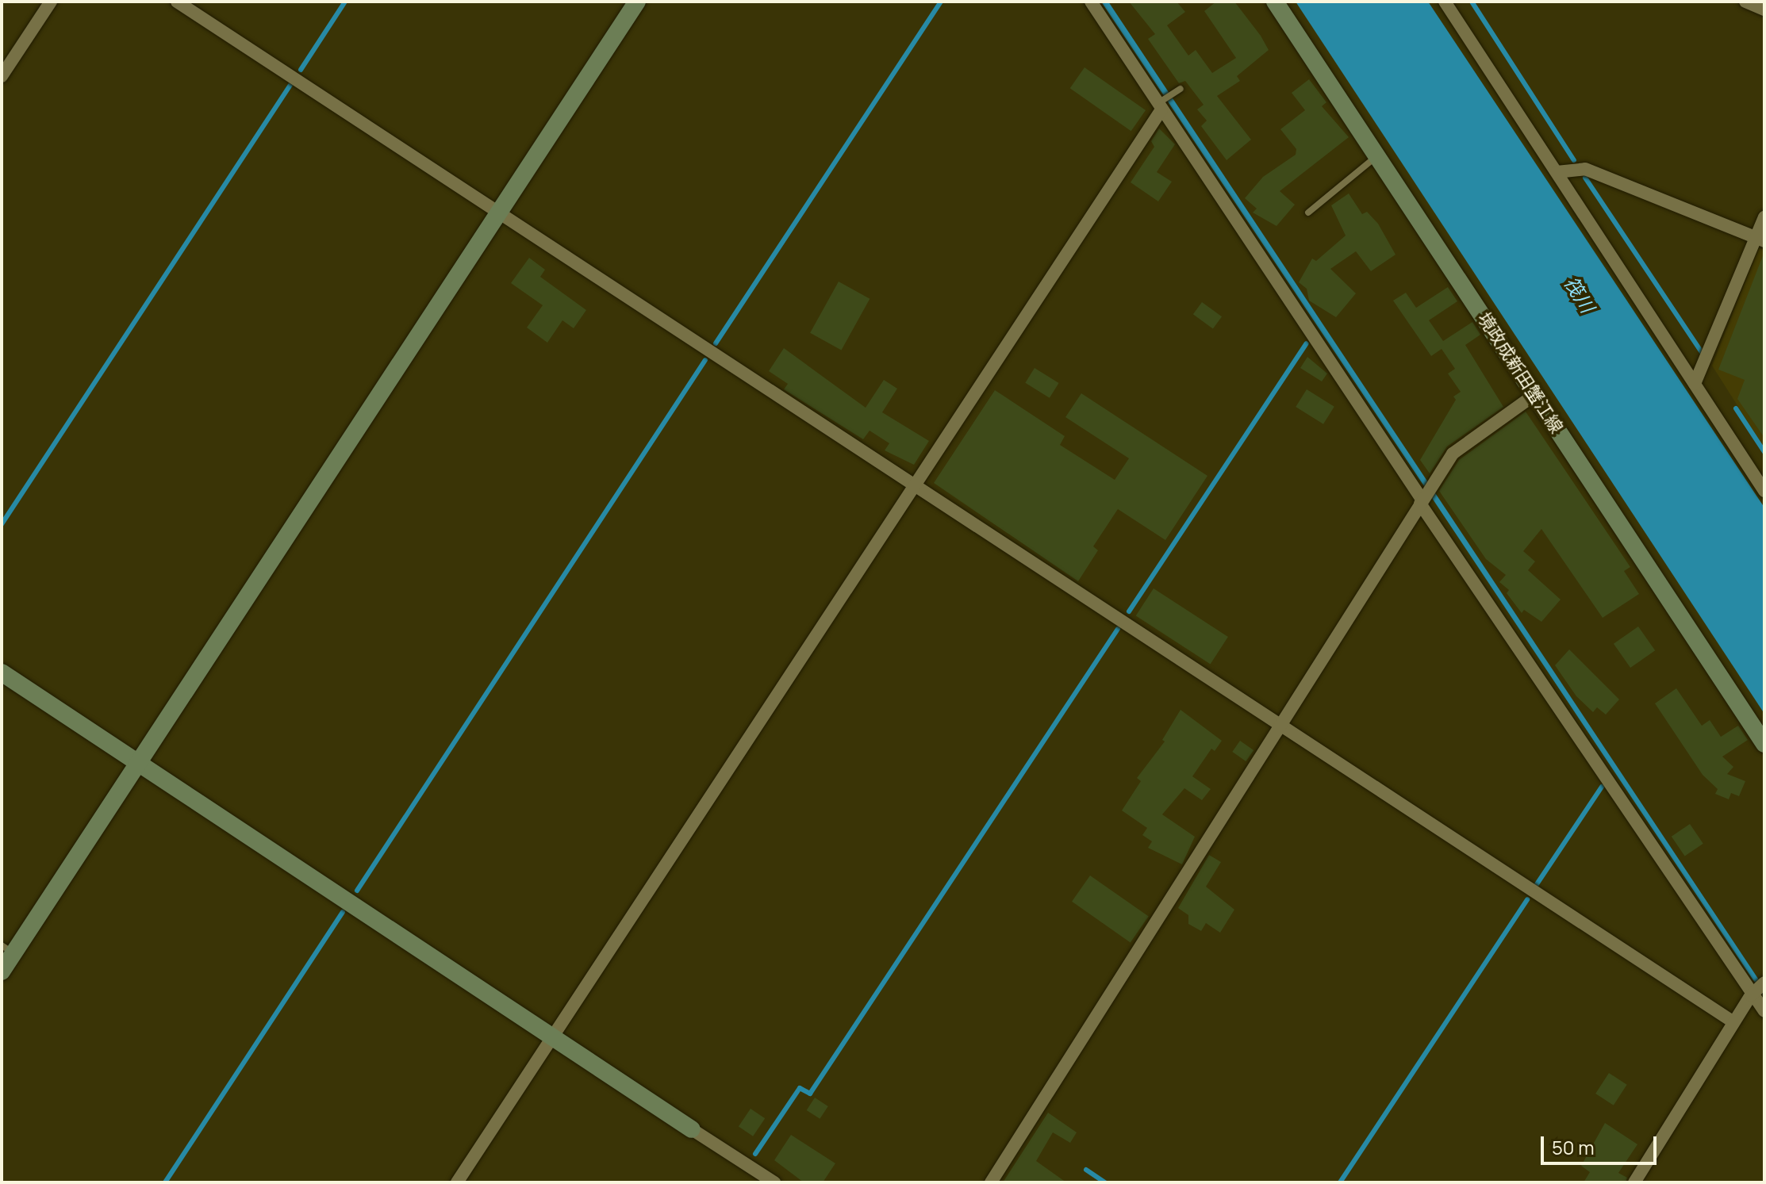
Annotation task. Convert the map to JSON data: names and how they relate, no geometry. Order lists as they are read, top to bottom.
{
  "streets": {
    "street": ["境政成新田蟹江線"]
  },
  "water": ["筏川"],
  "scale_bar": "50 m"
}
